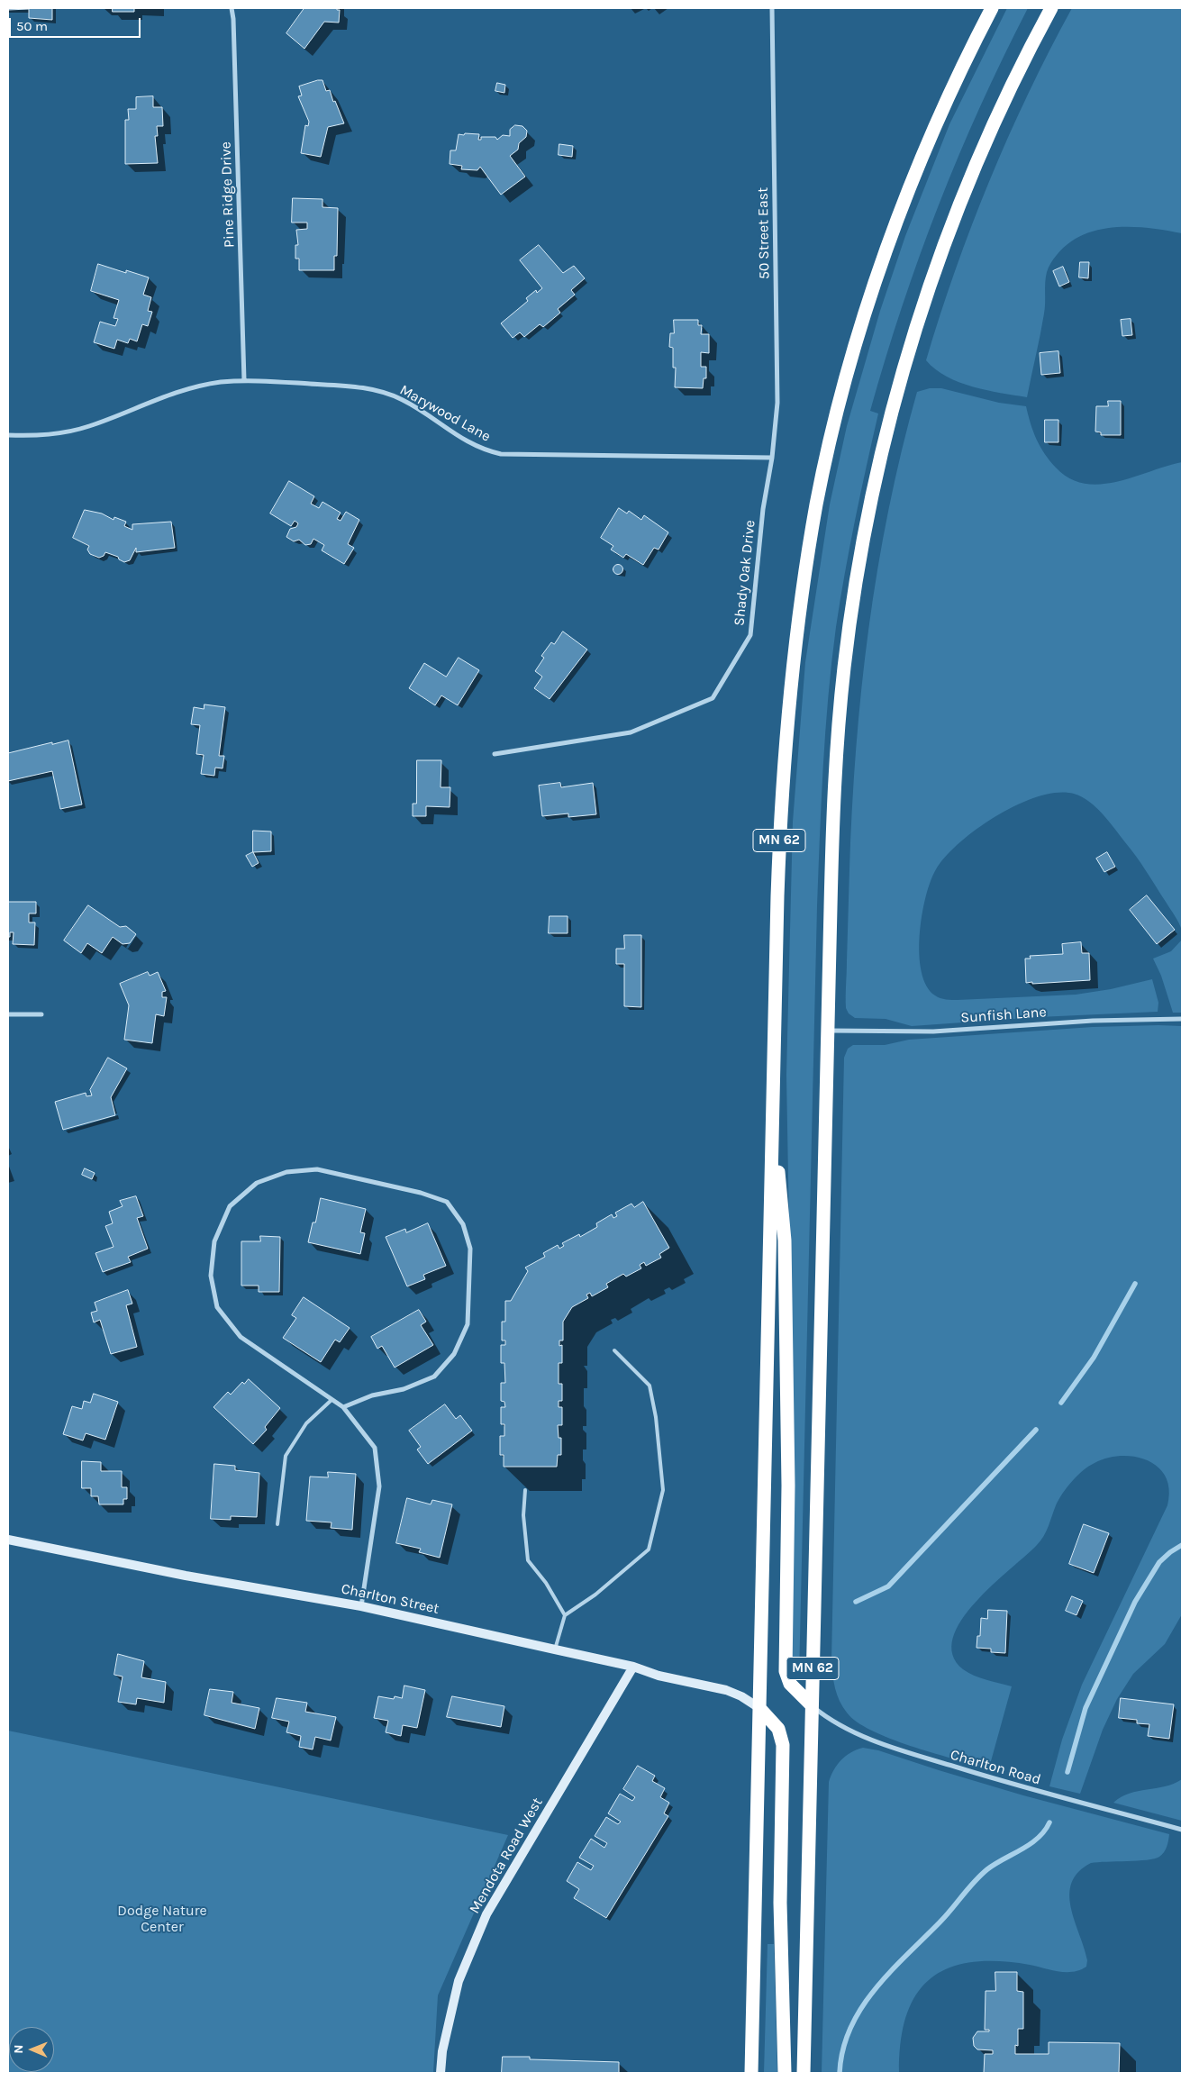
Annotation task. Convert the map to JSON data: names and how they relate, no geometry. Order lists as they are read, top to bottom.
{
  "streets": {
    "highway": ["MN 62"],
    "street": [
      "Pine Ridge Drive",
      "50 Street East",
      "Marywood Lane",
      "Shady Oak Drive",
      "Sunfish Lane",
      "Charlton Street",
      "Charlton Road",
      "Mendota Road West"
    ]
  },
  "crossings": [
    ["Pine Ridge Drive", "Marywood Lane"],
    ["50 Street East", "Marywood Lane"],
    ["50 Street East", "Shady Oak Drive"],
    ["Marywood Lane", "Shady Oak Drive"],
    ["MN 62", "Sunfish Lane"],
    ["MN 62", "Charlton Street"],
    ["MN 62", "Charlton Road"],
    ["Charlton Street", "Mendota Road West"]
  ],
  "parks": ["Dodge Nature Center"],
  "scale_bar": "50 m",
  "north": "left"
}
